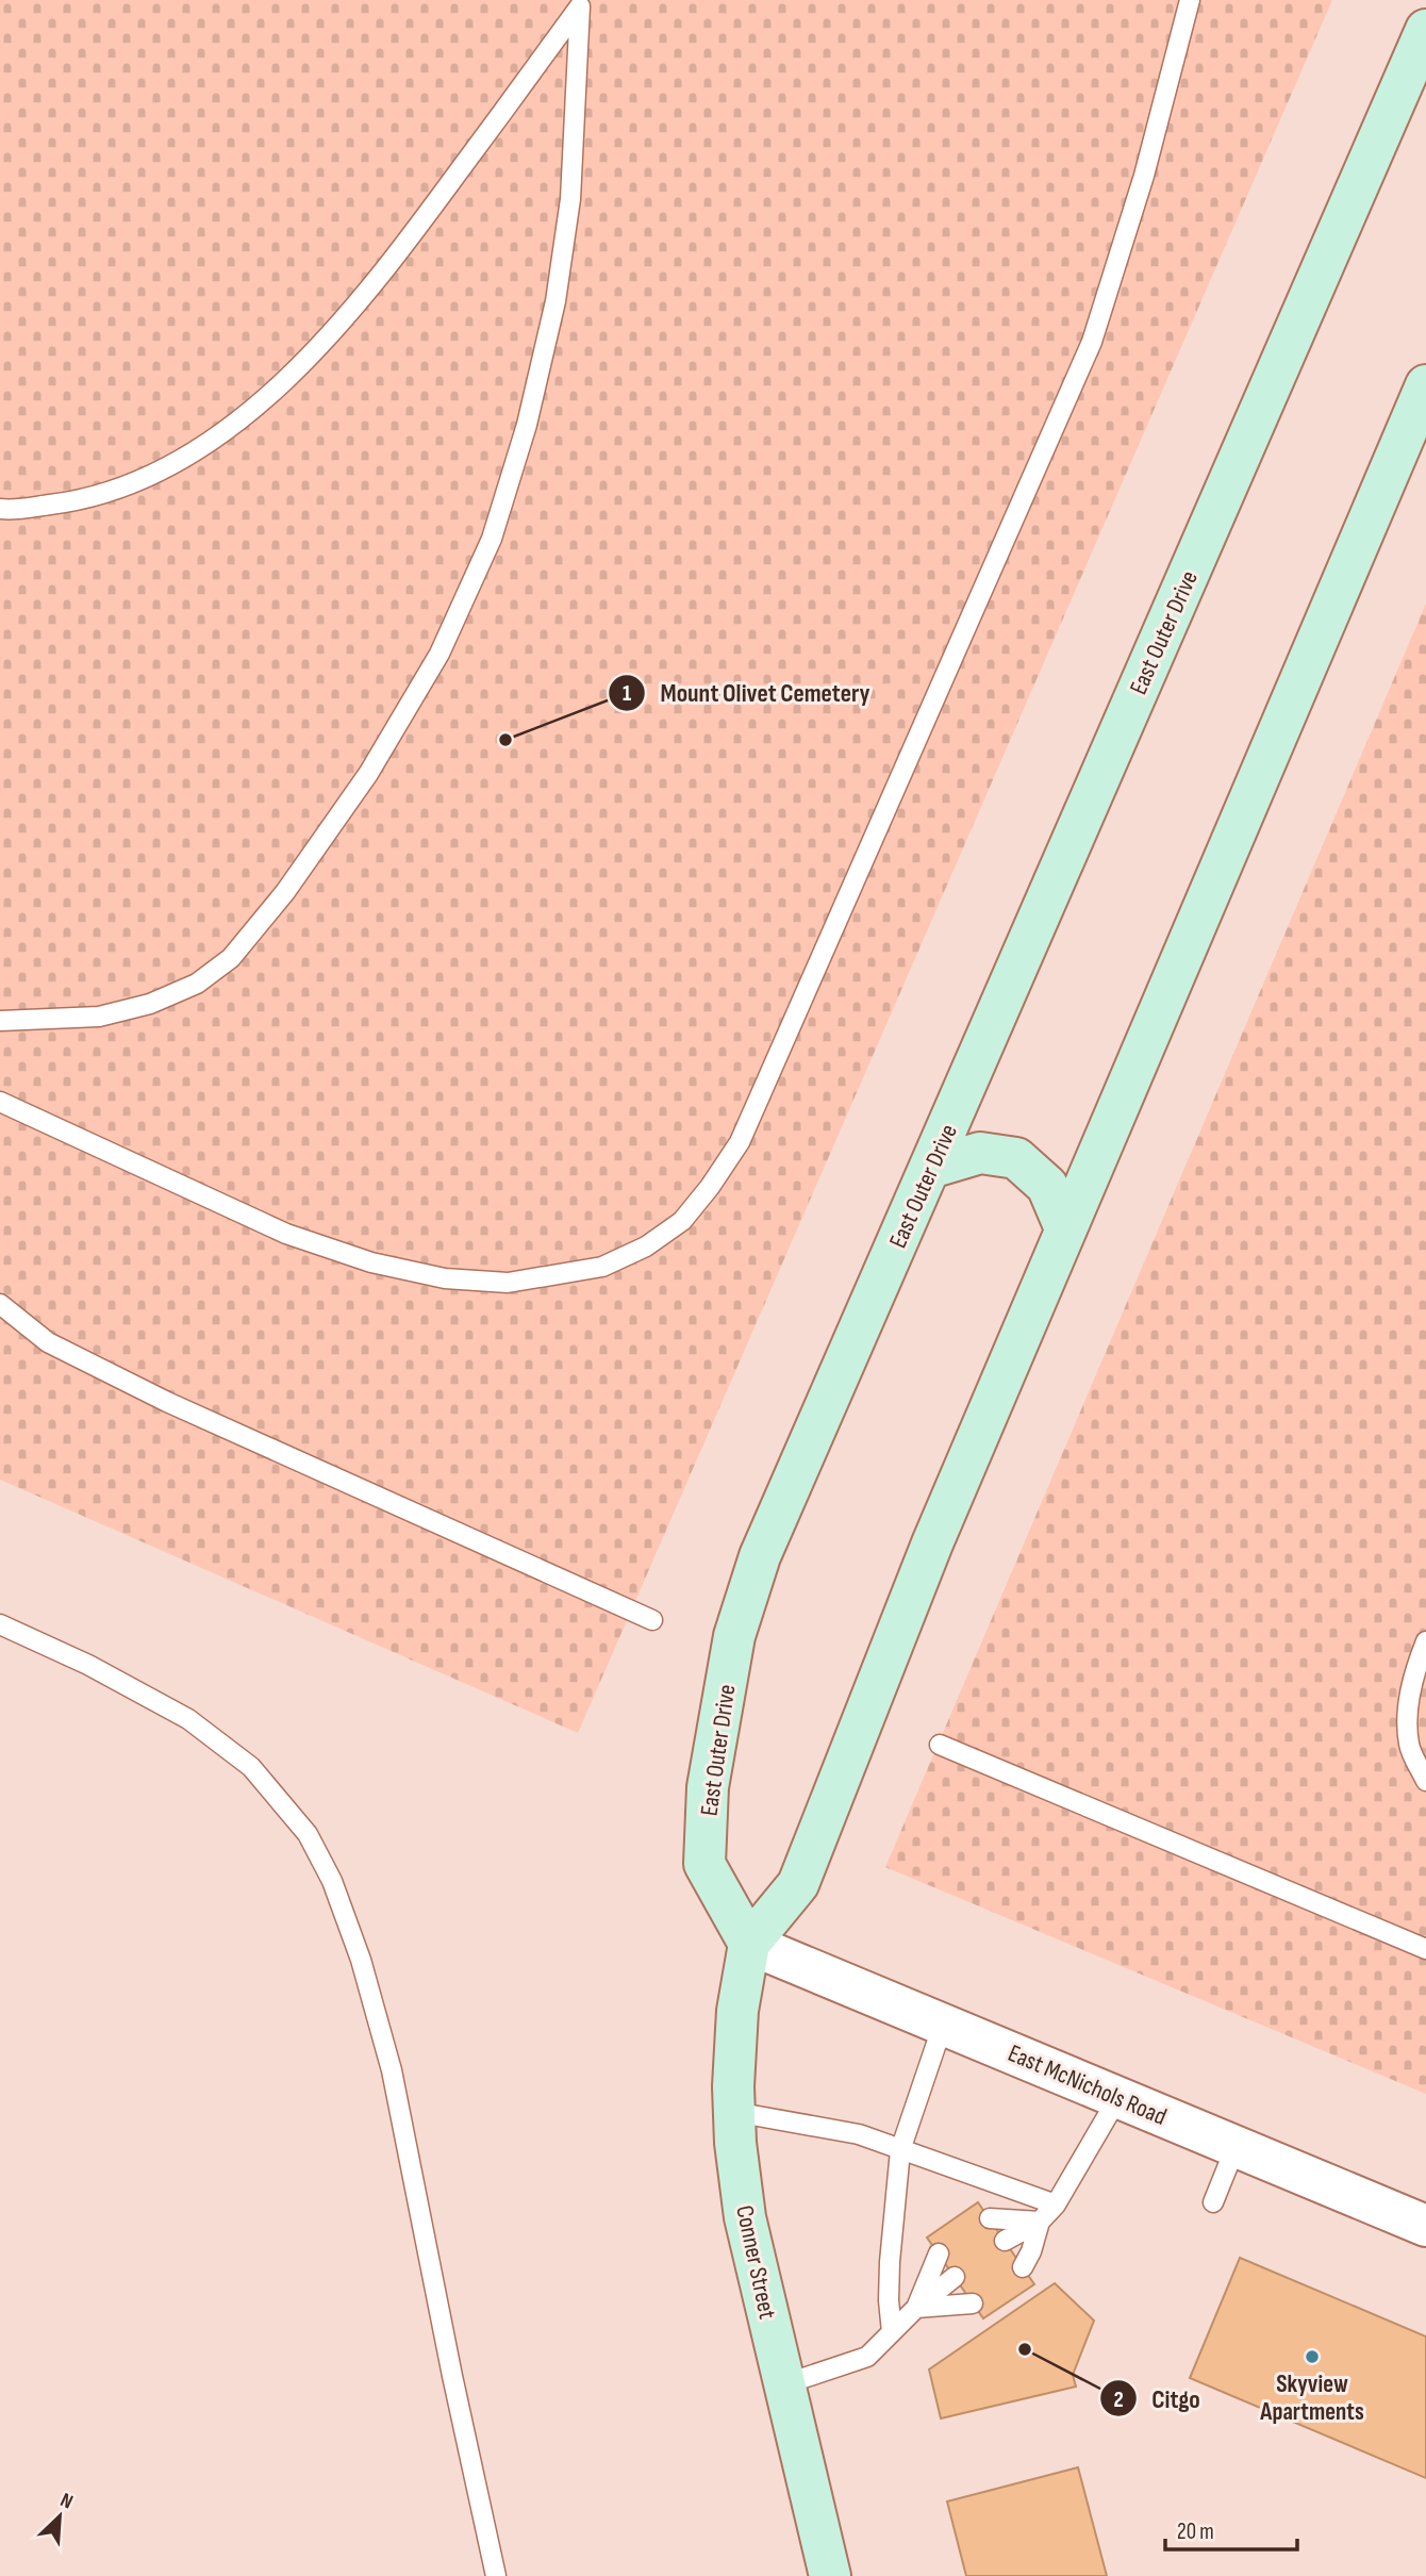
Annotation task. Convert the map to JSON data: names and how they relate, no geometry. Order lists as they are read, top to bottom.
{
  "streets": {
    "main road": ["East Outer Drive", "Conner Street"],
    "street": ["East McNichols Road"]
  },
  "crossings": [
    ["East Outer Drive", "East McNichols Road"],
    ["East Outer Drive", "Conner Street"],
    ["East McNichols Road", "Conner Street"]
  ],
  "places": ["Mount Olivet Cemetery", "Citgo", "Skyview Apartments"],
  "scale_bar": "20 m",
  "north": "top right"
}
